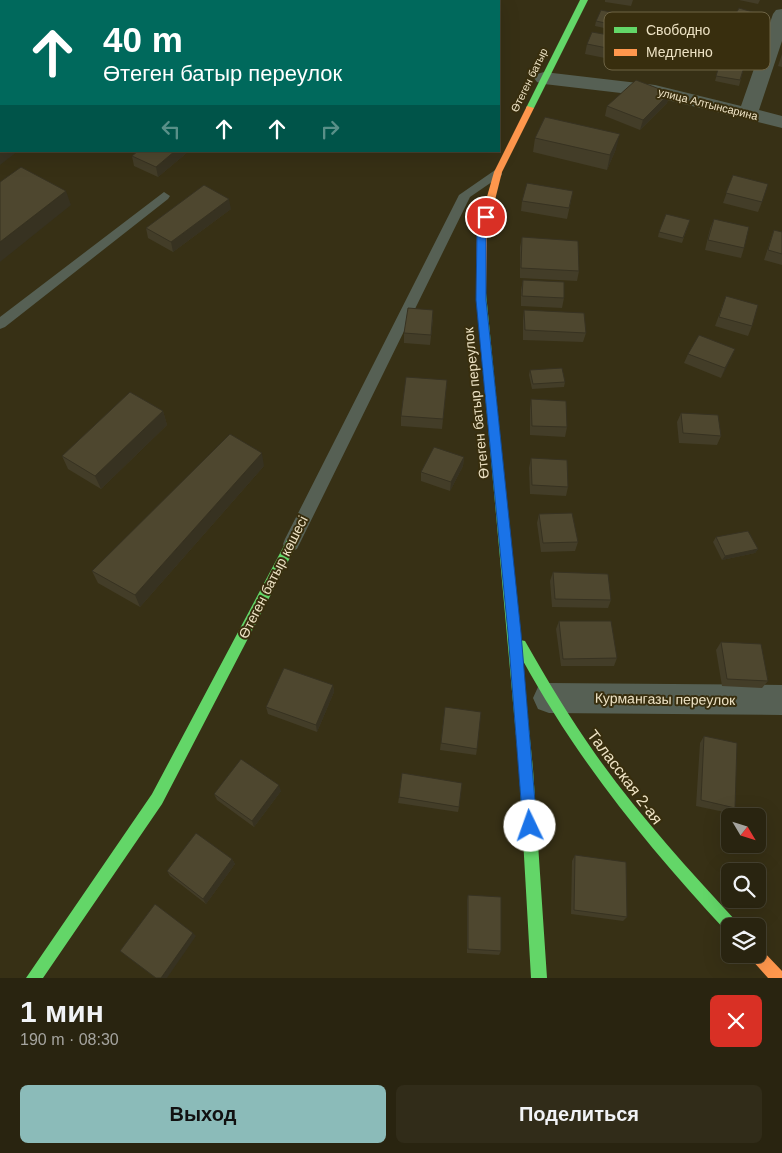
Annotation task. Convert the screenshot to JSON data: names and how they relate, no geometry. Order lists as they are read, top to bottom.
{
  "streets": {
    "street": [
      "Өтеген батыр",
      "улица Алтынсарина",
      "Өтеген батыр переулок",
      "Өтеген батыр көшесі",
      "Курмангазы переулок",
      "Таласская 2-ая"
    ]
  },
  "crossings": [
    ["Өтеген батыр", "улица Алтынсарина"],
    ["Өтеген батыр", "Өтеген батыр переулок"],
    ["Өтеген батыр", "Өтеген батыр көшесі"],
    ["Өтеген батыр переулок", "Өтеген батыр көшесі"],
    ["Өтеген батыр переулок", "Таласская 2-ая"],
    ["Курмангазы переулок", "Таласская 2-ая"]
  ],
  "legend": ["Свободно", "Медленно"],
  "north": "bottom right",
  "page": {
    "turn": ["40 m", "Өтеген батыр переулок"],
    "heading": ["1 мин", "190 m · 08:30"],
    "buttons": ["Выход", "Поделиться"]
  }
}
